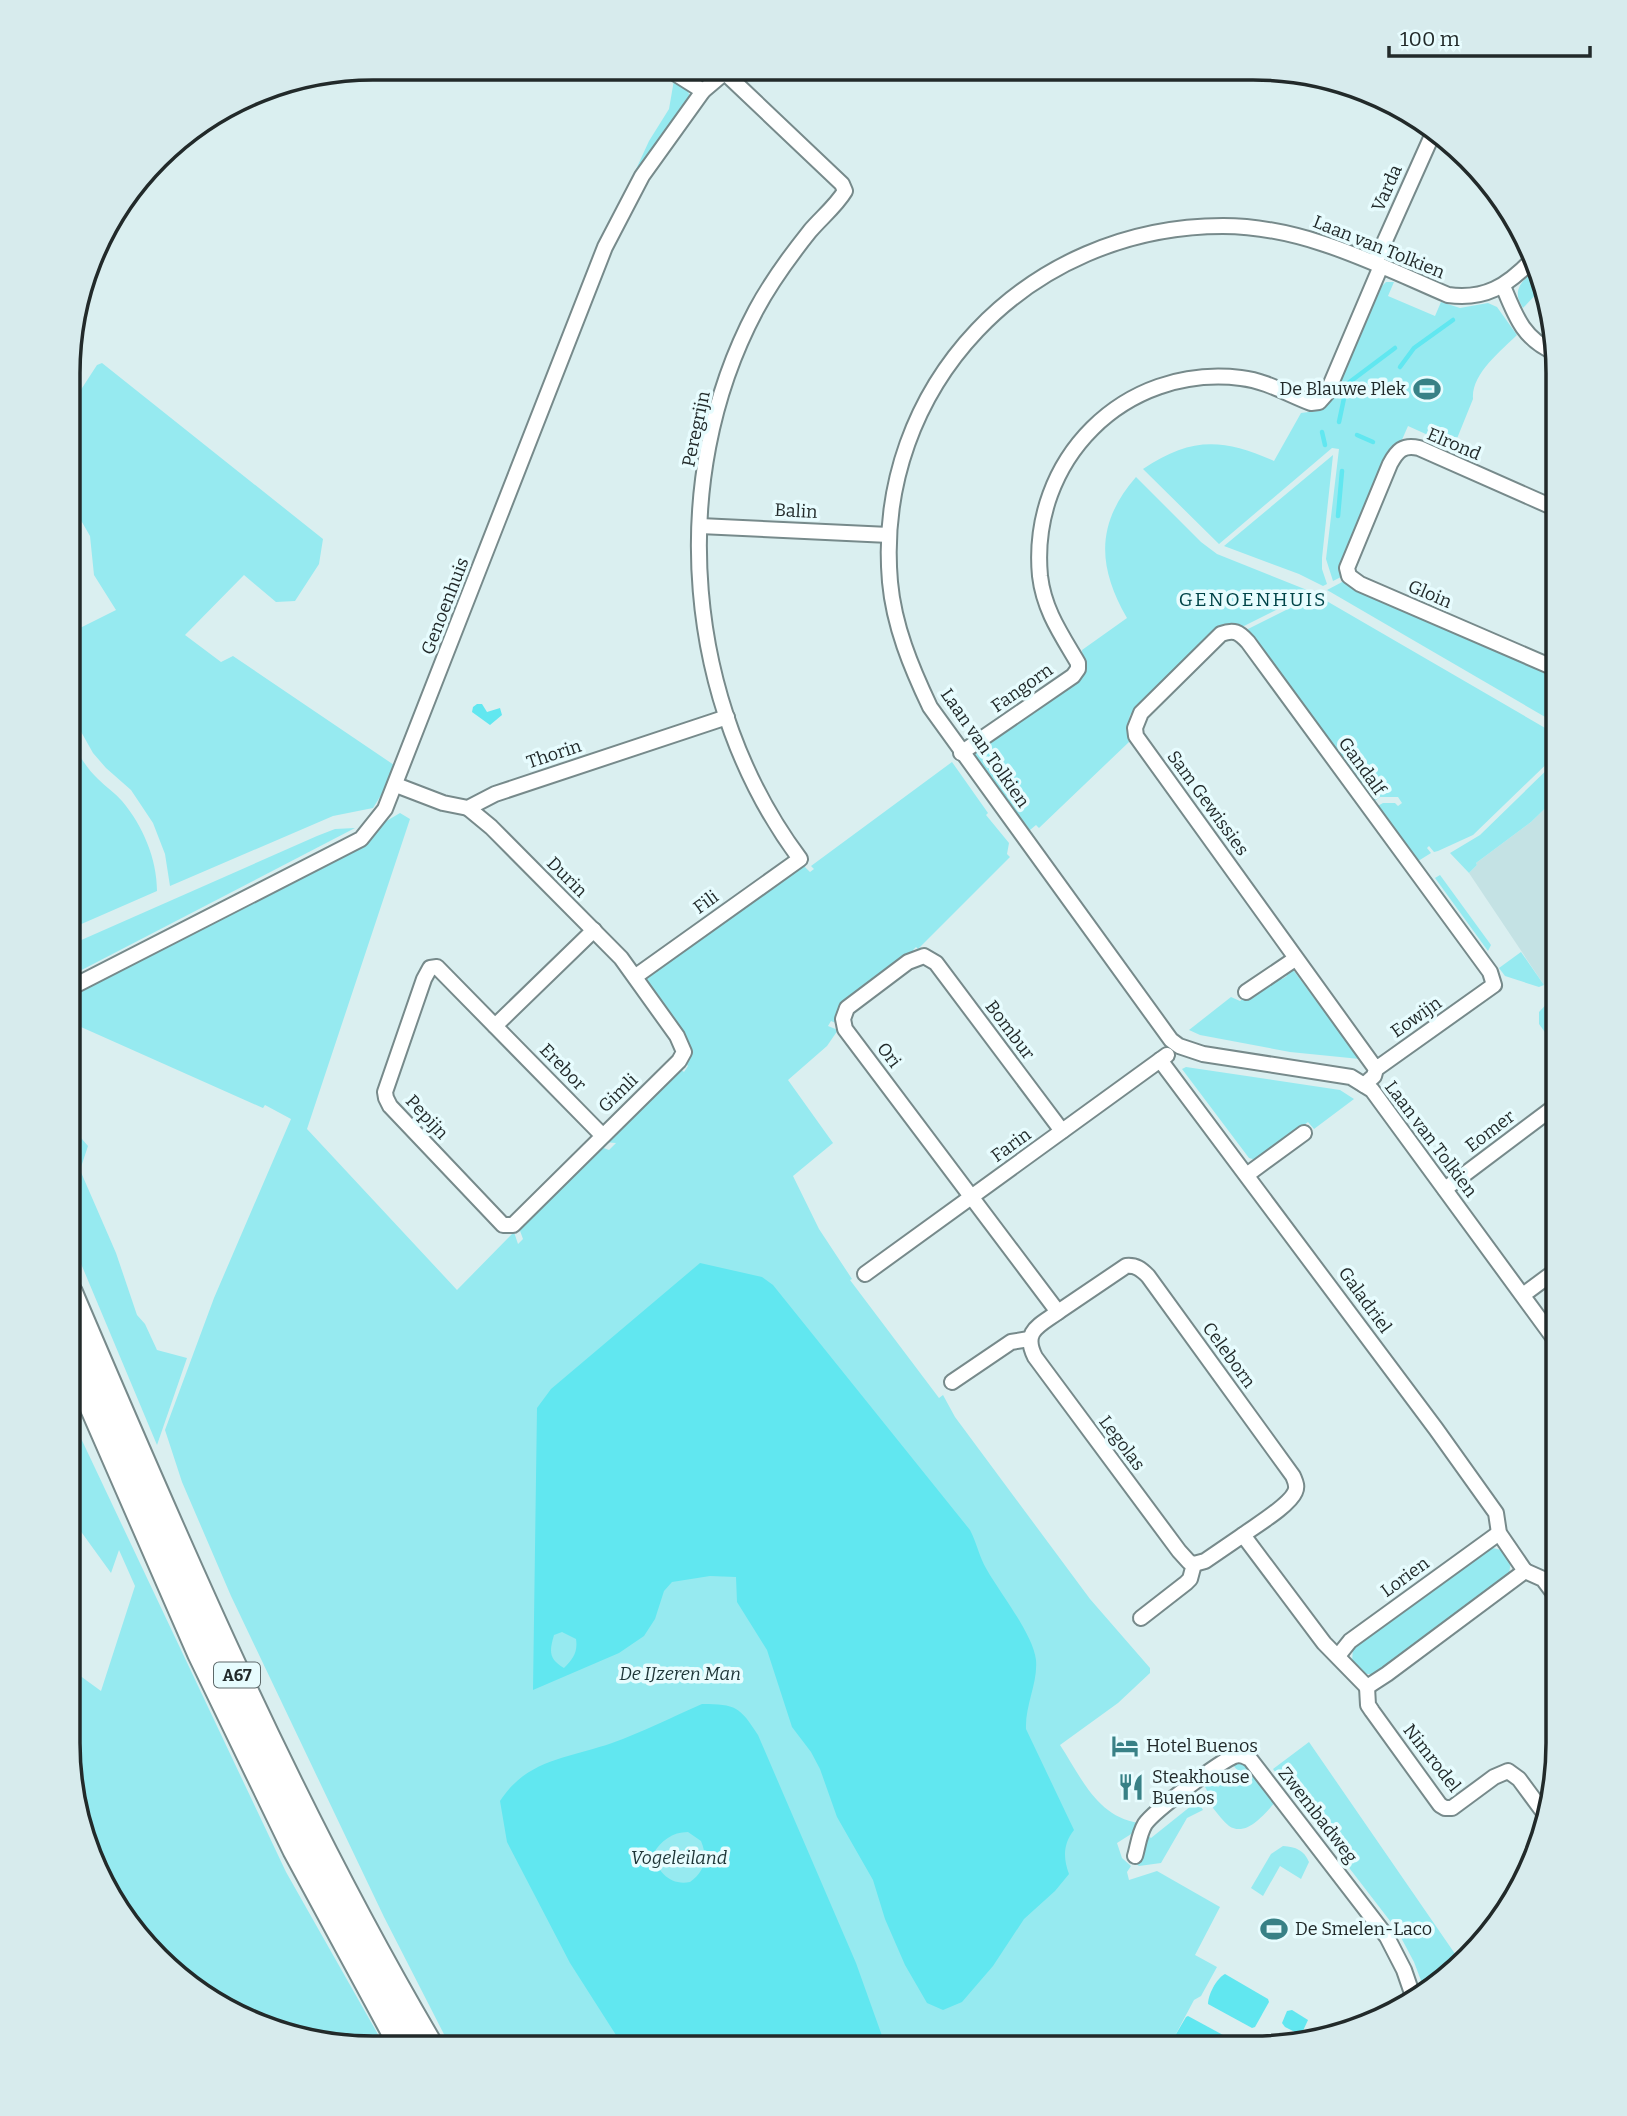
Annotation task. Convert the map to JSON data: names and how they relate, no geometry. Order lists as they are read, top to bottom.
{
  "streets": {
    "highway": ["A67"],
    "street": [
      "Varda",
      "Laan van Tolkien",
      "Peregrijn",
      "Elrond",
      "Balin",
      "Gloin",
      "Genoenhuis",
      "Fangorn",
      "Thorin",
      "Gandalf",
      "Sam Gewissies",
      "Durin",
      "Fili",
      "Eowijn",
      "Bombur",
      "Ori",
      "Erebor",
      "Gimli",
      "Pepijn",
      "Eomer",
      "Farin",
      "Galadriel",
      "Celeborn",
      "Legolas",
      "Lorien",
      "Nimrodel",
      "Zwembadweg"
    ]
  },
  "crossings": [
    ["Varda", "Laan van Tolkien"],
    ["Varda", "Fangorn"],
    ["Laan van Tolkien", "Balin"],
    ["Laan van Tolkien", "Fangorn"],
    ["Laan van Tolkien", "Eowijn"],
    ["Laan van Tolkien", "Eomer"],
    ["Laan van Tolkien", "Farin"],
    ["Peregrijn", "Balin"],
    ["Peregrijn", "Thorin"],
    ["Peregrijn", "Fili"],
    ["Elrond", "Gloin"],
    ["Thorin", "Durin"],
    ["Gandalf", "Sam Gewissies"],
    ["Gandalf", "Eowijn"],
    ["Sam Gewissies", "Eowijn"],
    ["Durin", "Fili"],
    ["Durin", "Gimli"],
    ["Fili", "Gimli"],
    ["Bombur", "Ori"],
    ["Bombur", "Farin"],
    ["Ori", "Farin"],
    ["Erebor", "Gimli"],
    ["Erebor", "Pepijn"],
    ["Gimli", "Pepijn"],
    ["Farin", "Galadriel"],
    ["Galadriel", "Lorien"]
  ],
  "districts": ["GENOENHUIS"],
  "parks": ["De IJzeren Man", "Vogeleiland"],
  "places": {
    "sports": ["De Blauwe Plek", "De Smelen-Laco"],
    "hotel": ["Hotel Buenos"],
    "restaurant": ["Steakhouse Buenos"]
  },
  "scale_bar": "100 m"
}
